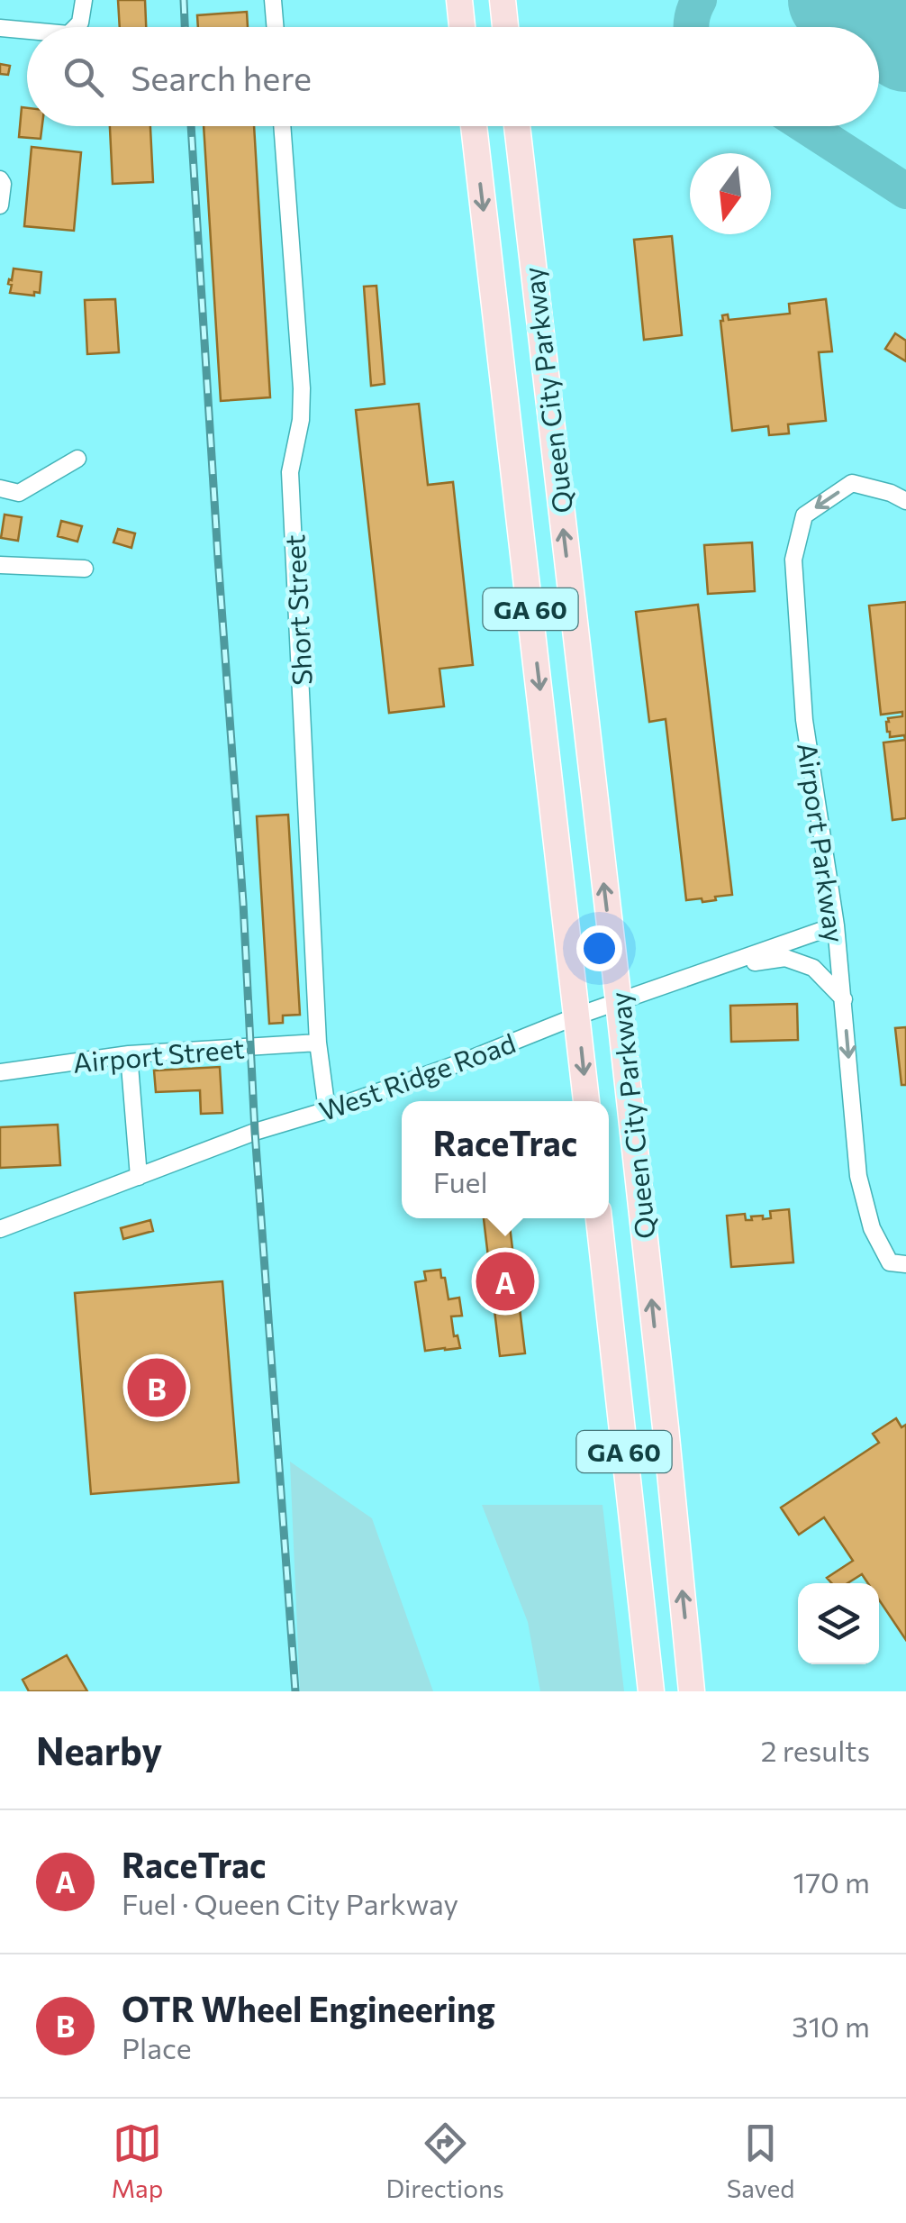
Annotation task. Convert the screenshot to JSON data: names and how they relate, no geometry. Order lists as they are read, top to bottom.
{
  "streets": {
    "main road": ["Queen City Parkway", "GA 60"],
    "street": [
      "Short Street",
      "Airport Parkway",
      "Airport Street",
      "West Ridge Road"
    ]
  },
  "crossings": [
    ["Queen City Parkway", "West Ridge Road"],
    ["Short Street", "Airport Street"],
    ["Short Street", "West Ridge Road"],
    ["Airport Parkway", "West Ridge Road"]
  ],
  "one_way": ["Airport Parkway"],
  "north": "bottom",
  "page": {
    "search": "Search here",
    "popup": ["RaceTrac", "Fuel"],
    "pins": ["A", "B"],
    "heading": ["Nearby", "2 results"],
    "list": [
      {
        "mark": "A",
        "name": "RaceTrac",
        "note": "Fuel · Queen City Parkway",
        "value": "170 m"
      },
      {
        "mark": "B",
        "name": "OTR Wheel Engineering",
        "note": "Place",
        "value": "310 m"
      }
    ],
    "nav": ["Map", "Directions", "Saved"]
  }
}
